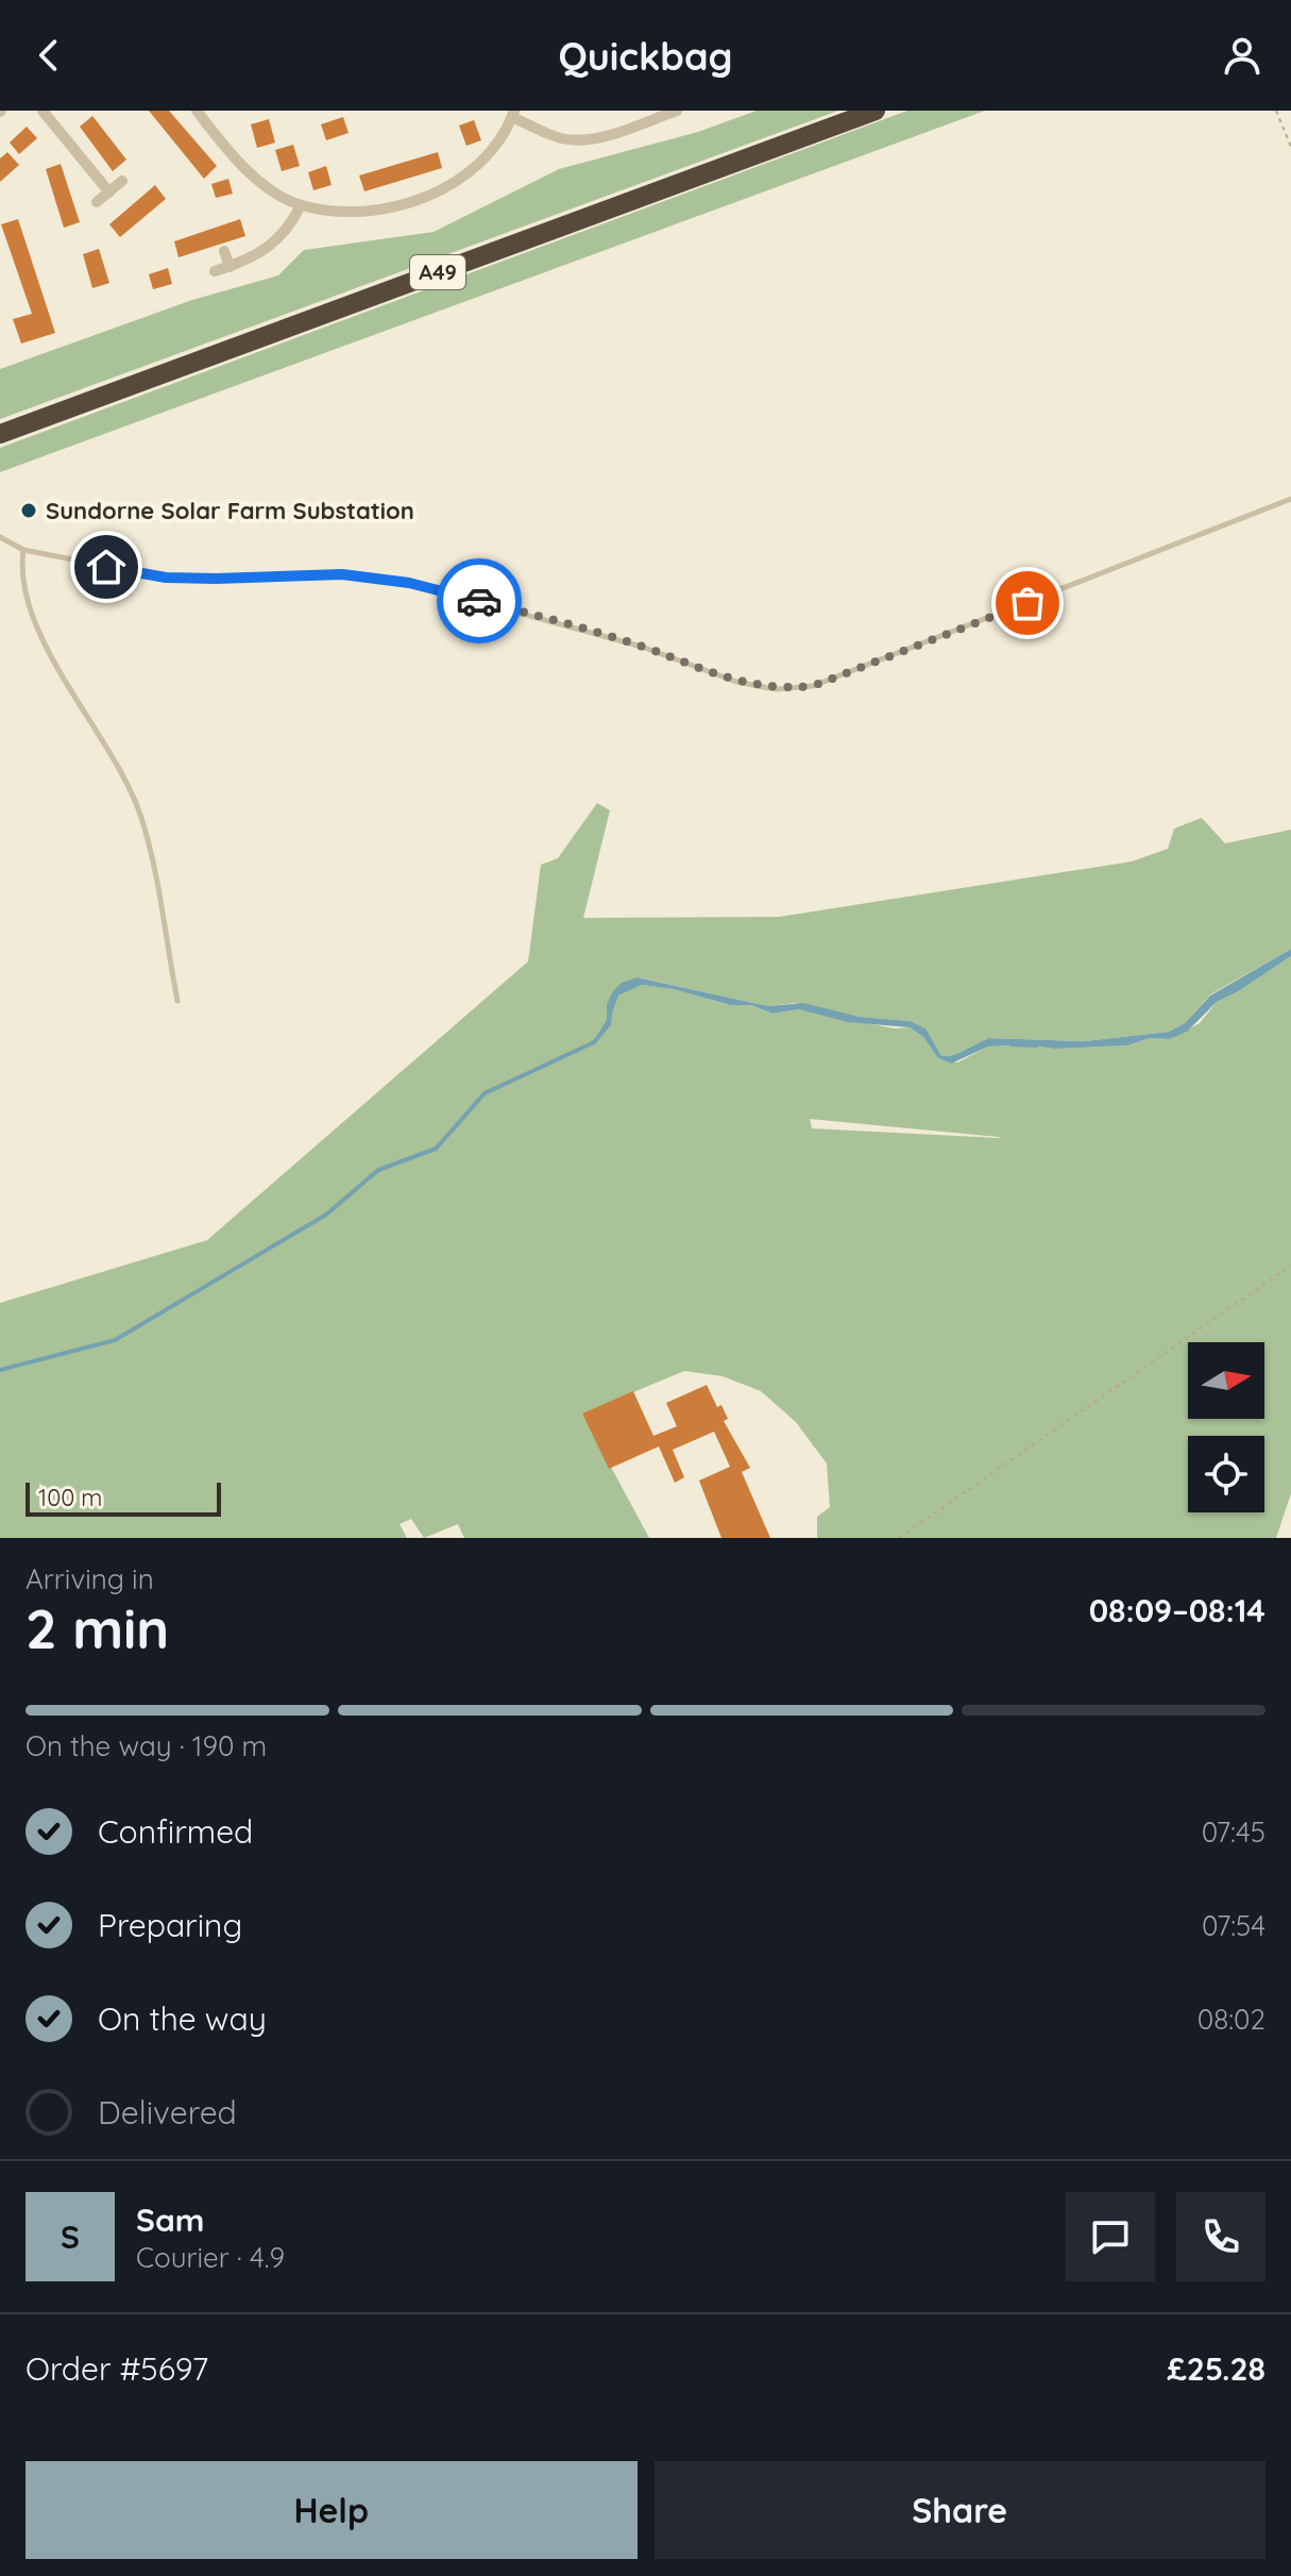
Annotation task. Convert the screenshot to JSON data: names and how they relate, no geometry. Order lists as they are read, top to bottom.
{
  "streets": {
    "highway": ["A49"]
  },
  "places": ["Sundorne Solar Farm Substation"],
  "scale_bar": "100 m",
  "north": "right",
  "page": {
    "header": "Quickbag",
    "scale": "100 m",
    "heading": ["2 min", "Arriving in", "08:09–08:14"],
    "panel": [
      "Sam",
      "Courier · 4.9",
      "Order #5697",
      "£25.28"
    ],
    "bar": "On the way · 190 m",
    "list": [
      ["Confirmed", "07:45"],
      ["Preparing", "07:54"],
      ["On the way", "08:02"],
      "Delivered"
    ],
    "round": "S",
    "buttons": ["Help", "Share"]
  }
}
